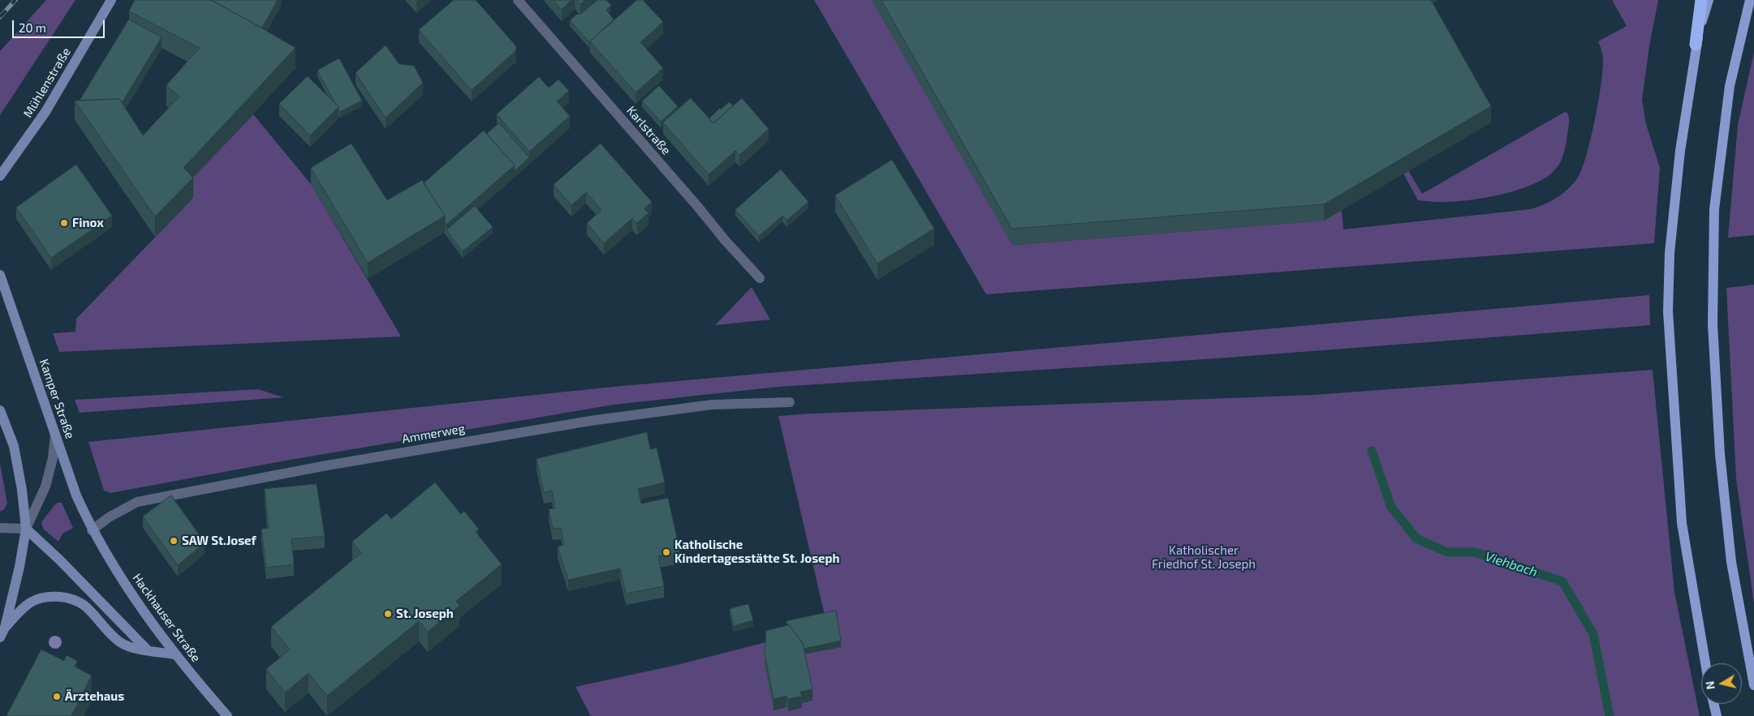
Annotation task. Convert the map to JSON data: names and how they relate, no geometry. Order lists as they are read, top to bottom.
{
  "streets": {
    "main road": ["Mühlenstraße", "Kamper Straße", "Hackhauser Straße"],
    "street": ["Karlstraße", "Ammerweg"]
  },
  "crossings": [
    ["Kamper Straße", "Ammerweg"],
    ["Kamper Straße", "Hackhauser Straße"],
    ["Ammerweg", "Hackhauser Straße"]
  ],
  "water": ["Viehbach"],
  "parks": ["Katholischer Friedhof St. Joseph"],
  "places": [
    "Finox",
    "SAW St.Josef",
    "Katholische Kindertagesstätte St. Joseph",
    "St. Joseph",
    "Ärztehaus"
  ],
  "scale_bar": "20 m",
  "north": "left"
}
